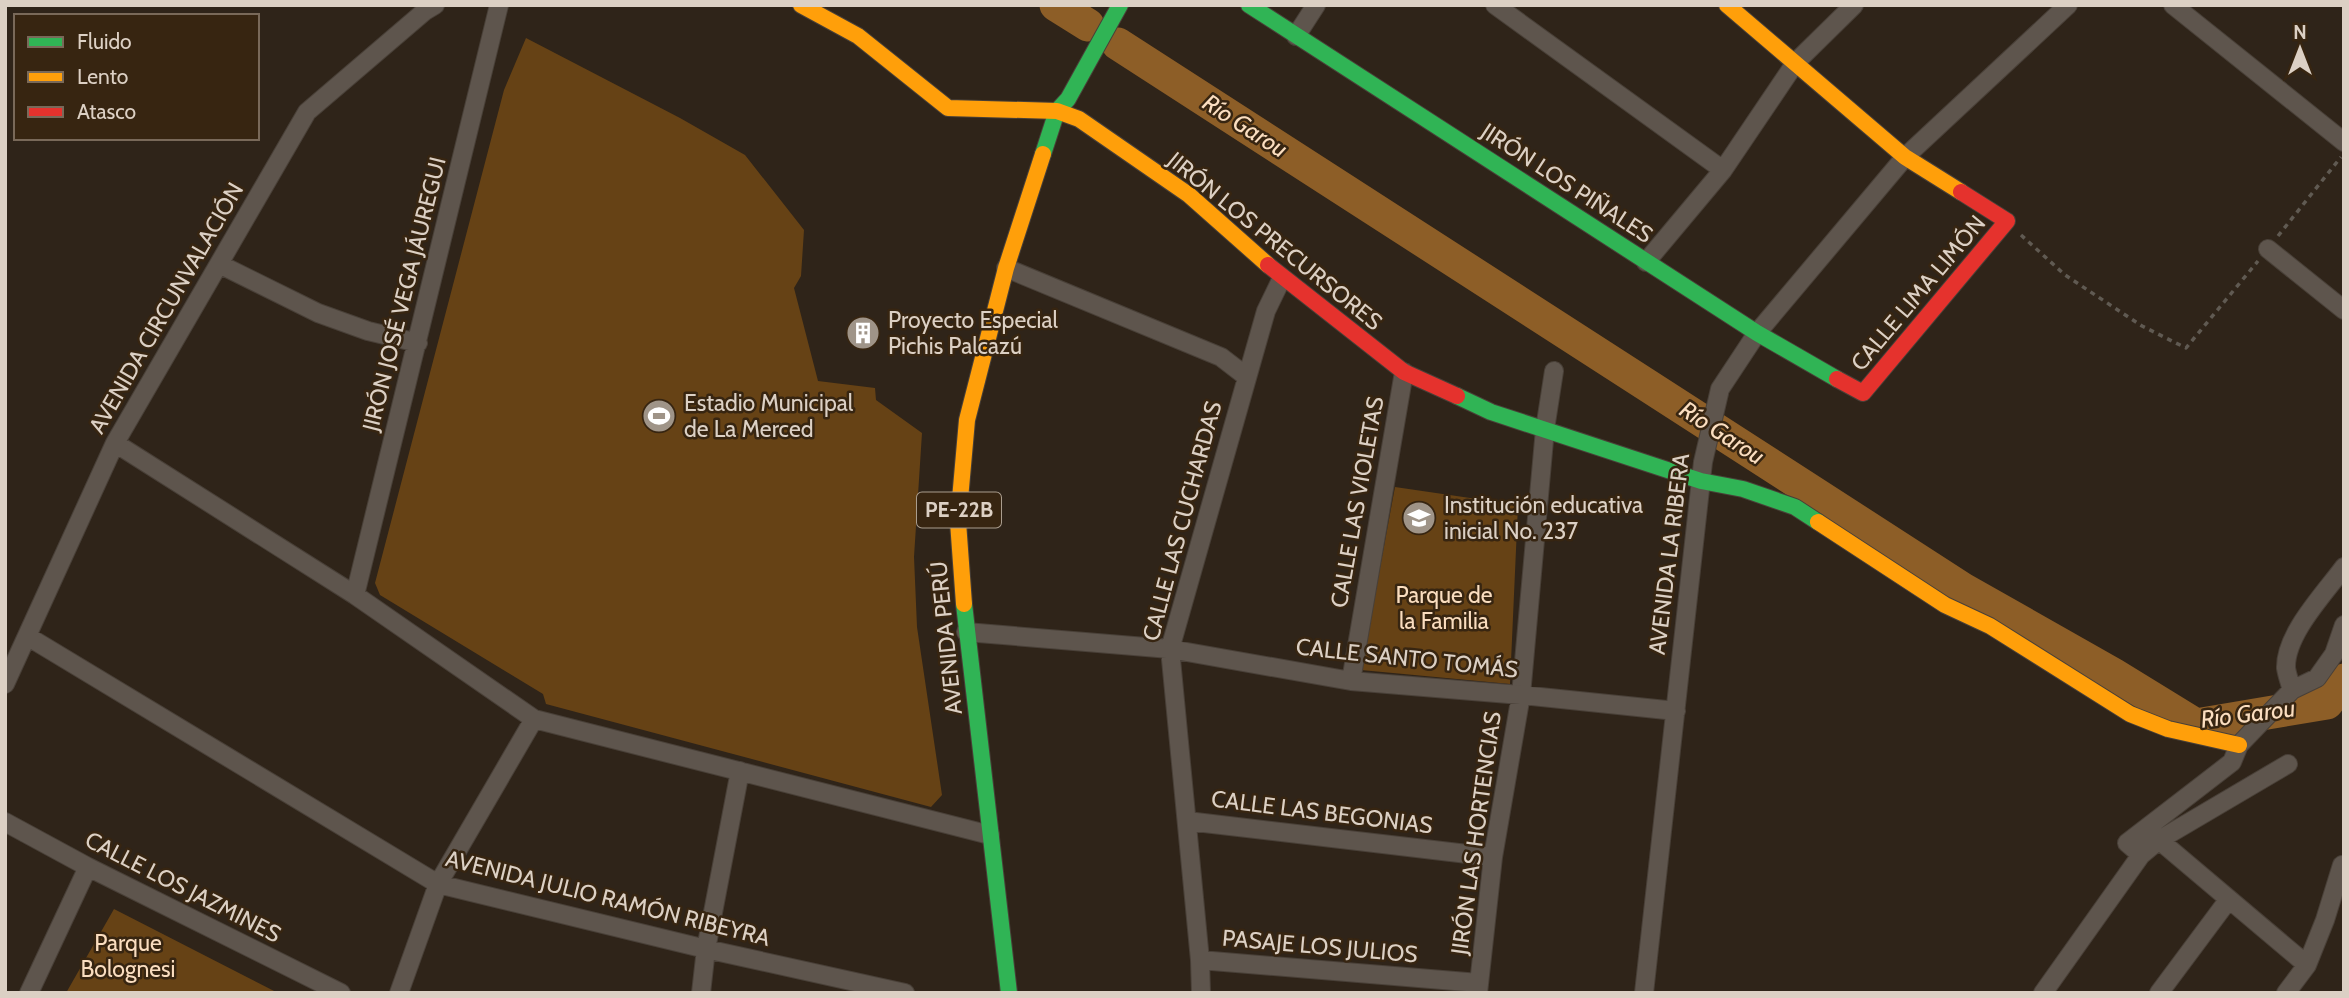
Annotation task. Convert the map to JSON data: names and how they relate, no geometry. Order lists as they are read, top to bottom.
{
  "streets": {
    "main road": [
      "JIRÓN LOS PIÑALES",
      "JIRÓN LOS PRECURSORES",
      "CALLE LIMA LIMÓN",
      "PE-22B",
      "AVENIDA PERÚ"
    ],
    "street": [
      "JIRÓN JOSÉ VEGA JÁUREGUI",
      "AVENIDA CIRCUNVALACIÓN",
      "CALLE LAS VIOLETAS",
      "CALLE LAS CUCHARDAS",
      "AVENIDA LA RIBERA",
      "CALLE SANTO TOMÁS",
      "CALLE LAS BEGONIAS",
      "JIRÓN LAS HORTENCIAS",
      "CALLE LOS JAZMINES",
      "AVENIDA JULIO RAMÓN RIBEYRA",
      "PASAJE LOS JULIOS"
    ]
  },
  "crossings": [
    ["JIRÓN LOS PIÑALES", "CALLE LIMA LIMÓN"],
    ["JIRÓN LOS PIÑALES", "AVENIDA LA RIBERA"],
    ["JIRÓN LOS PRECURSORES", "CALLE LAS VIOLETAS"],
    ["JIRÓN LOS PRECURSORES", "CALLE LAS CUCHARDAS"],
    ["JIRÓN LOS PRECURSORES", "AVENIDA LA RIBERA"],
    ["JIRÓN LOS PRECURSORES", "AVENIDA PERÚ"],
    ["JIRÓN LOS PRECURSORES", "JIRÓN LAS HORTENCIAS"],
    ["AVENIDA CIRCUNVALACIÓN", "AVENIDA JULIO RAMÓN RIBEYRA"],
    ["CALLE LAS VIOLETAS", "CALLE SANTO TOMÁS"],
    ["CALLE LAS CUCHARDAS", "CALLE SANTO TOMÁS"],
    ["CALLE LAS CUCHARDAS", "CALLE LAS BEGONIAS"],
    ["CALLE LAS CUCHARDAS", "PASAJE LOS JULIOS"],
    ["AVENIDA LA RIBERA", "CALLE SANTO TOMÁS"],
    ["AVENIDA PERÚ", "CALLE SANTO TOMÁS"],
    ["CALLE SANTO TOMÁS", "JIRÓN LAS HORTENCIAS"],
    ["CALLE LAS BEGONIAS", "JIRÓN LAS HORTENCIAS"],
    ["JIRÓN LAS HORTENCIAS", "PASAJE LOS JULIOS"]
  ],
  "water": ["Río Garou"],
  "parks": ["Parque de la Familia", "Parque Bolognesi"],
  "places": {
    "building": ["Proyecto Especial Pichis Palcazú"],
    "sports": ["Estadio Municipal de La Merced"],
    "school or university": ["Institución educativa inicial No. 237"]
  },
  "legend": ["Fluido", "Lento", "Atasco"],
  "north": "top"
}
